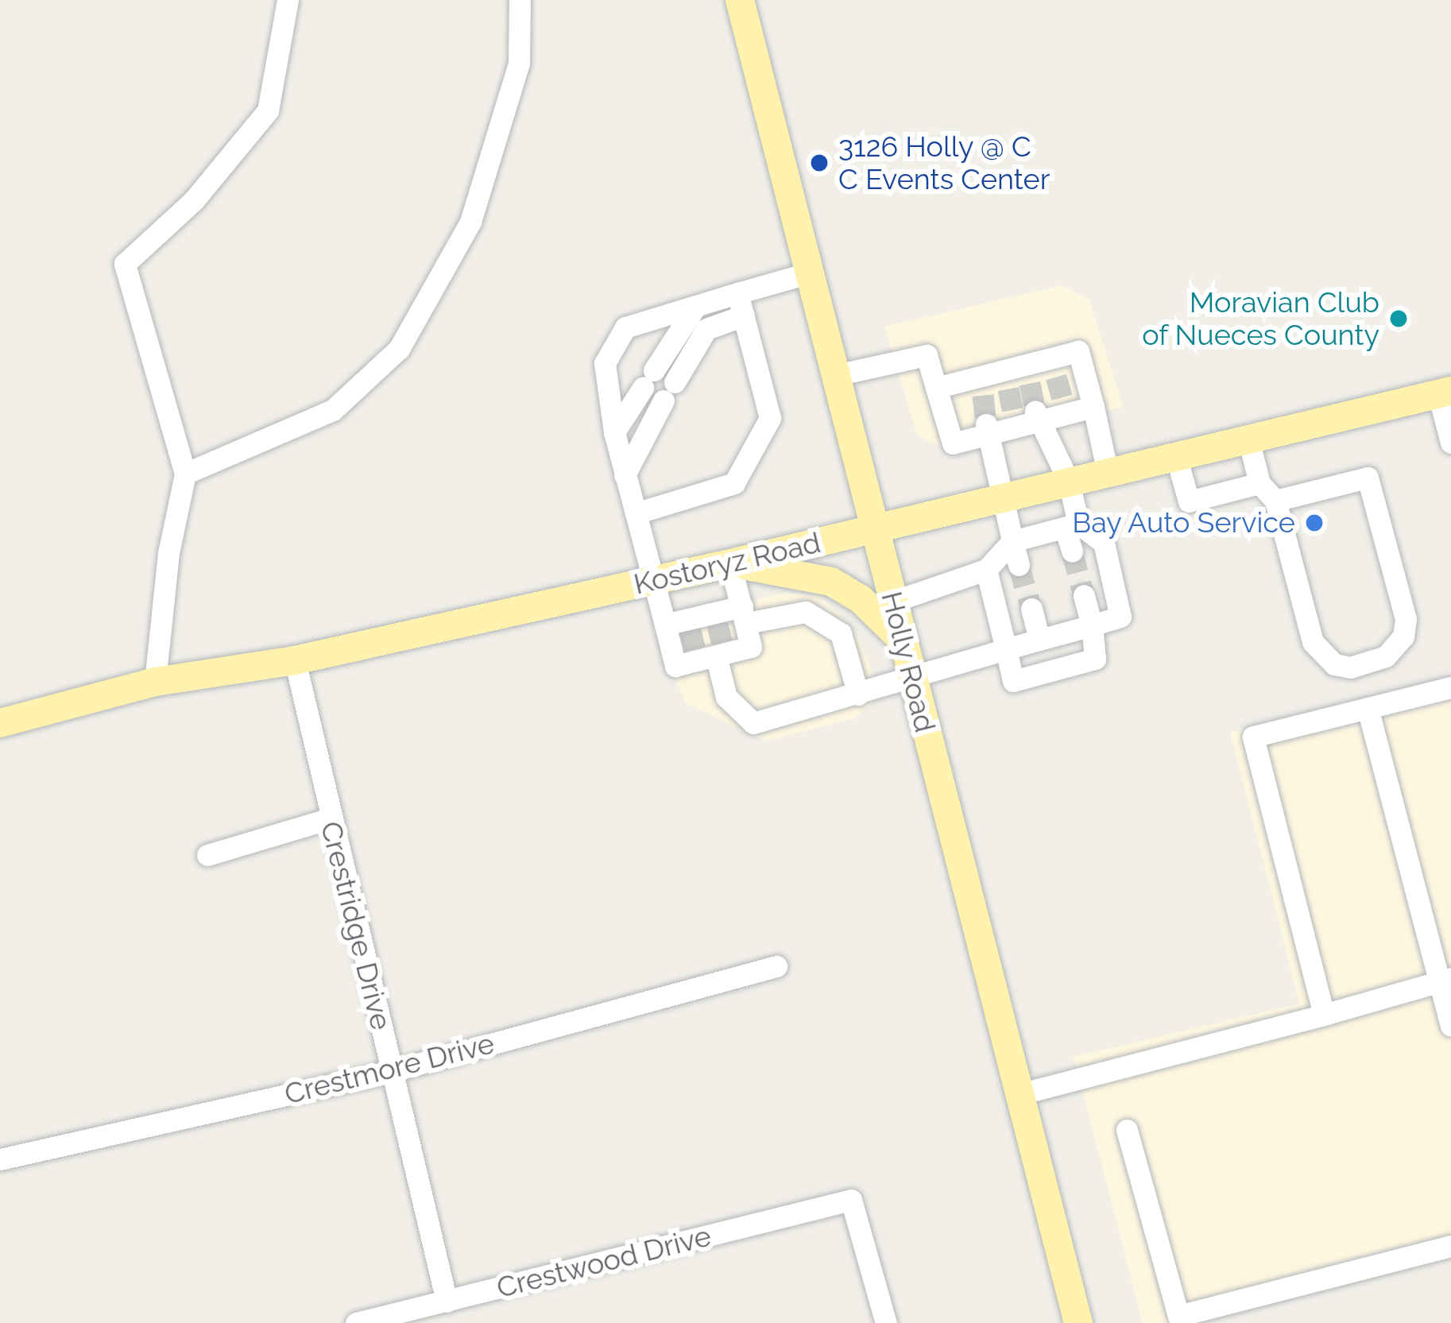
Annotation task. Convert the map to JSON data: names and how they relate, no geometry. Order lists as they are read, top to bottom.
{
  "streets": {
    "main road": ["Kostoryz Road", "Holly Road"],
    "street": ["Crestridge Drive", "Crestmore Drive", "Crestwood Drive"]
  },
  "crossings": [
    ["Kostoryz Road", "Holly Road"],
    ["Kostoryz Road", "Crestridge Drive"],
    ["Crestridge Drive", "Crestmore Drive"],
    ["Crestridge Drive", "Crestwood Drive"]
  ],
  "places": ["3126 Holly @ C C Events Center", "Moravian Club of Nueces County", "Bay Auto Service"]
}
